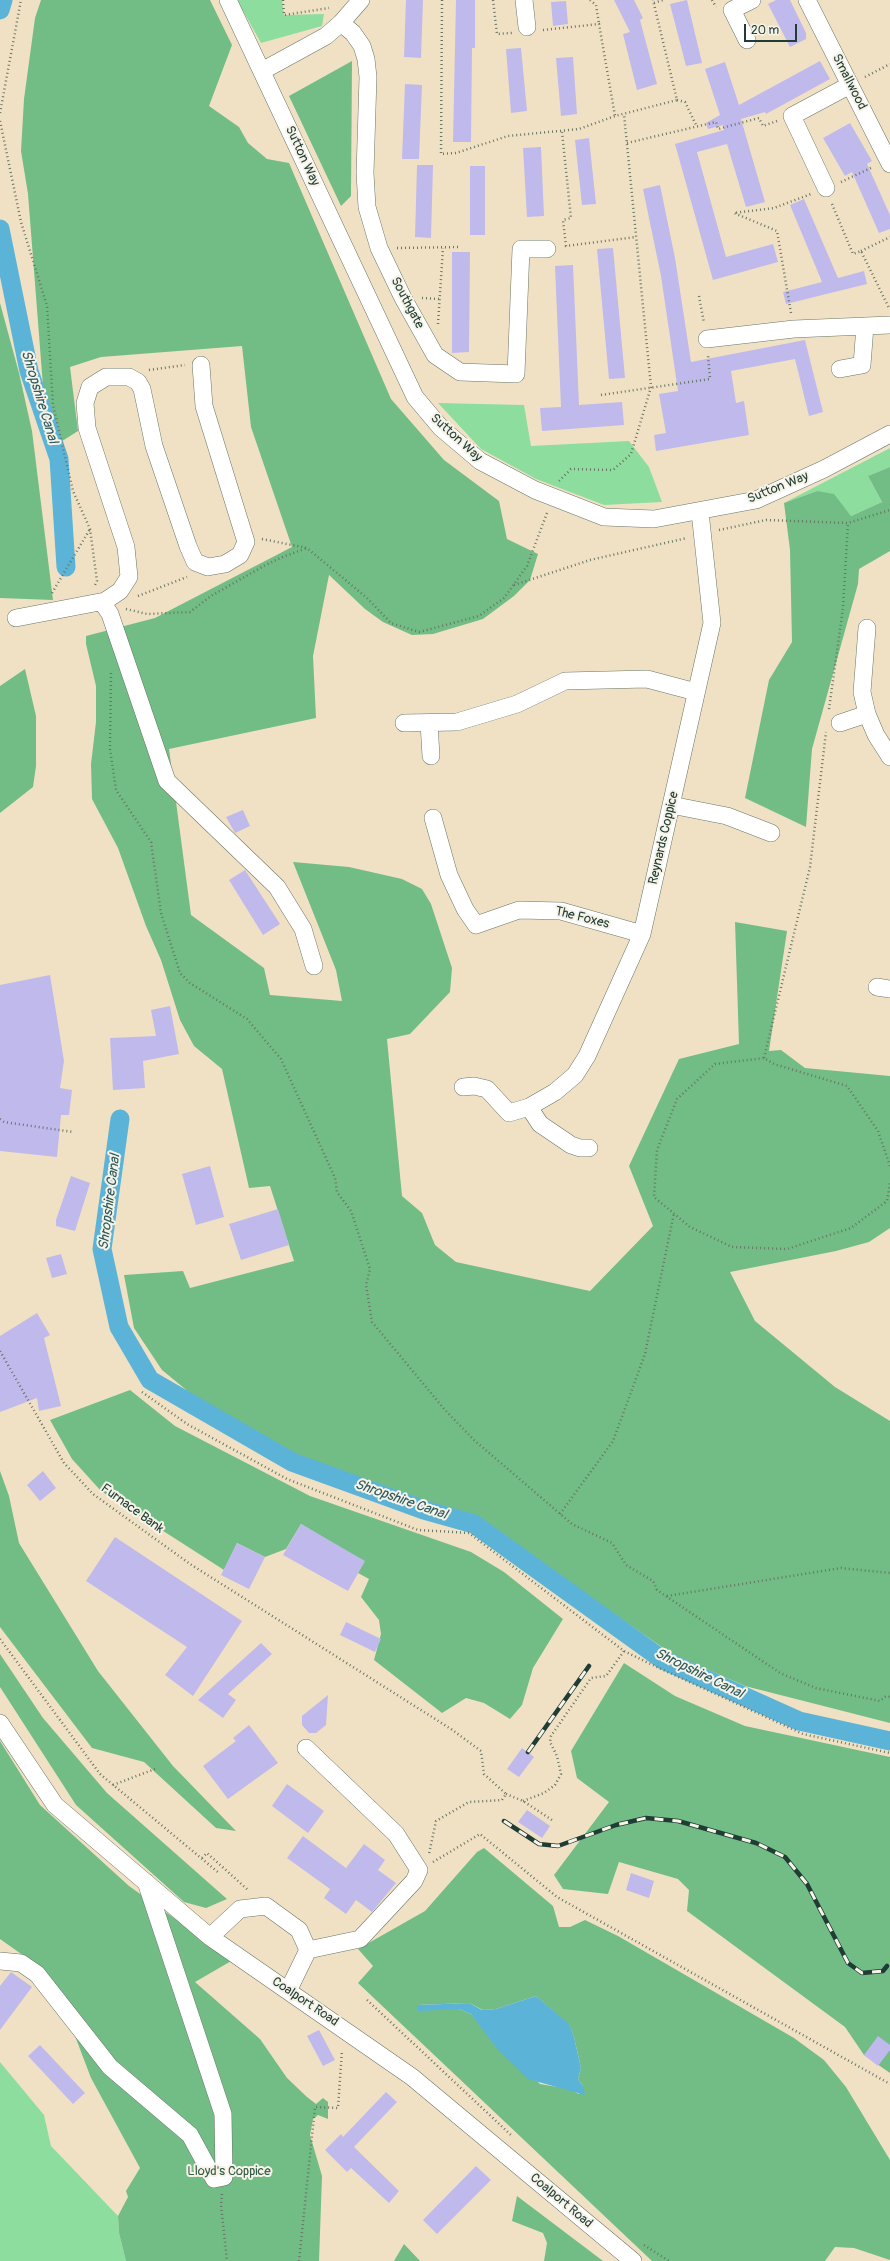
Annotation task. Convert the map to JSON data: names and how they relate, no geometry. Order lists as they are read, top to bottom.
{
  "streets": {
    "street": [
      "Smallwood",
      "Sutton Way",
      "Southgate",
      "Reynards Coppice",
      "The Foxes",
      "Coalport Road"
    ],
    "path": ["Furnace Bank"]
  },
  "crossings": [
    ["Sutton Way", "Reynards Coppice"],
    ["Reynards Coppice", "The Foxes"]
  ],
  "water": ["Shropshire Canal"],
  "parks": ["Lloyd's Coppice"],
  "scale_bar": "20 m"
}
